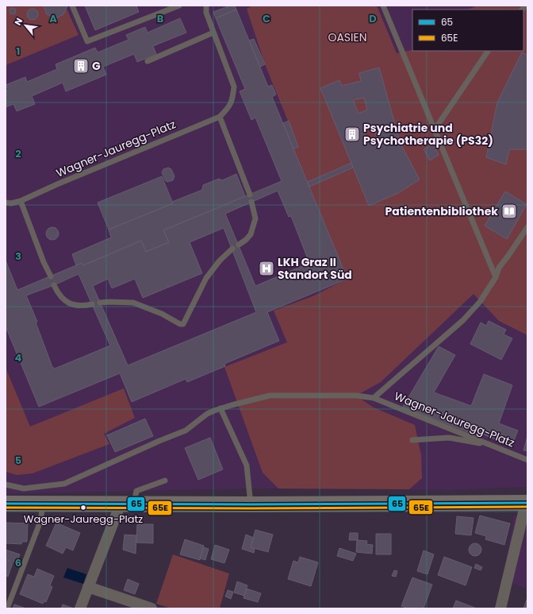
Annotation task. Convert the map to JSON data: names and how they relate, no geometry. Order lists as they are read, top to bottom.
{
  "streets": {
    "lane": ["Wagner-Jauregg-Platz"]
  },
  "parks": ["OASIEN"],
  "places": {
    "building": ["G", "Psychiatrie und Psychotherapie (PS32)"],
    "library": ["Patientenbibliothek"],
    "hospital": ["LKH Graz II Standort Süd"],
    "other": ["Wagner-Jauregg-Platz"]
  },
  "lines": ["transit line 65", "transit line 65E"],
  "legend": ["65", "65E"],
  "north": "top left",
  "grid": {
    "columns": [
      "A",
      "B",
      "C",
      "D"
    ],
    "rows": [
      "1",
      "2",
      "3",
      "4",
      "5",
      "6"
    ]
  }
}
